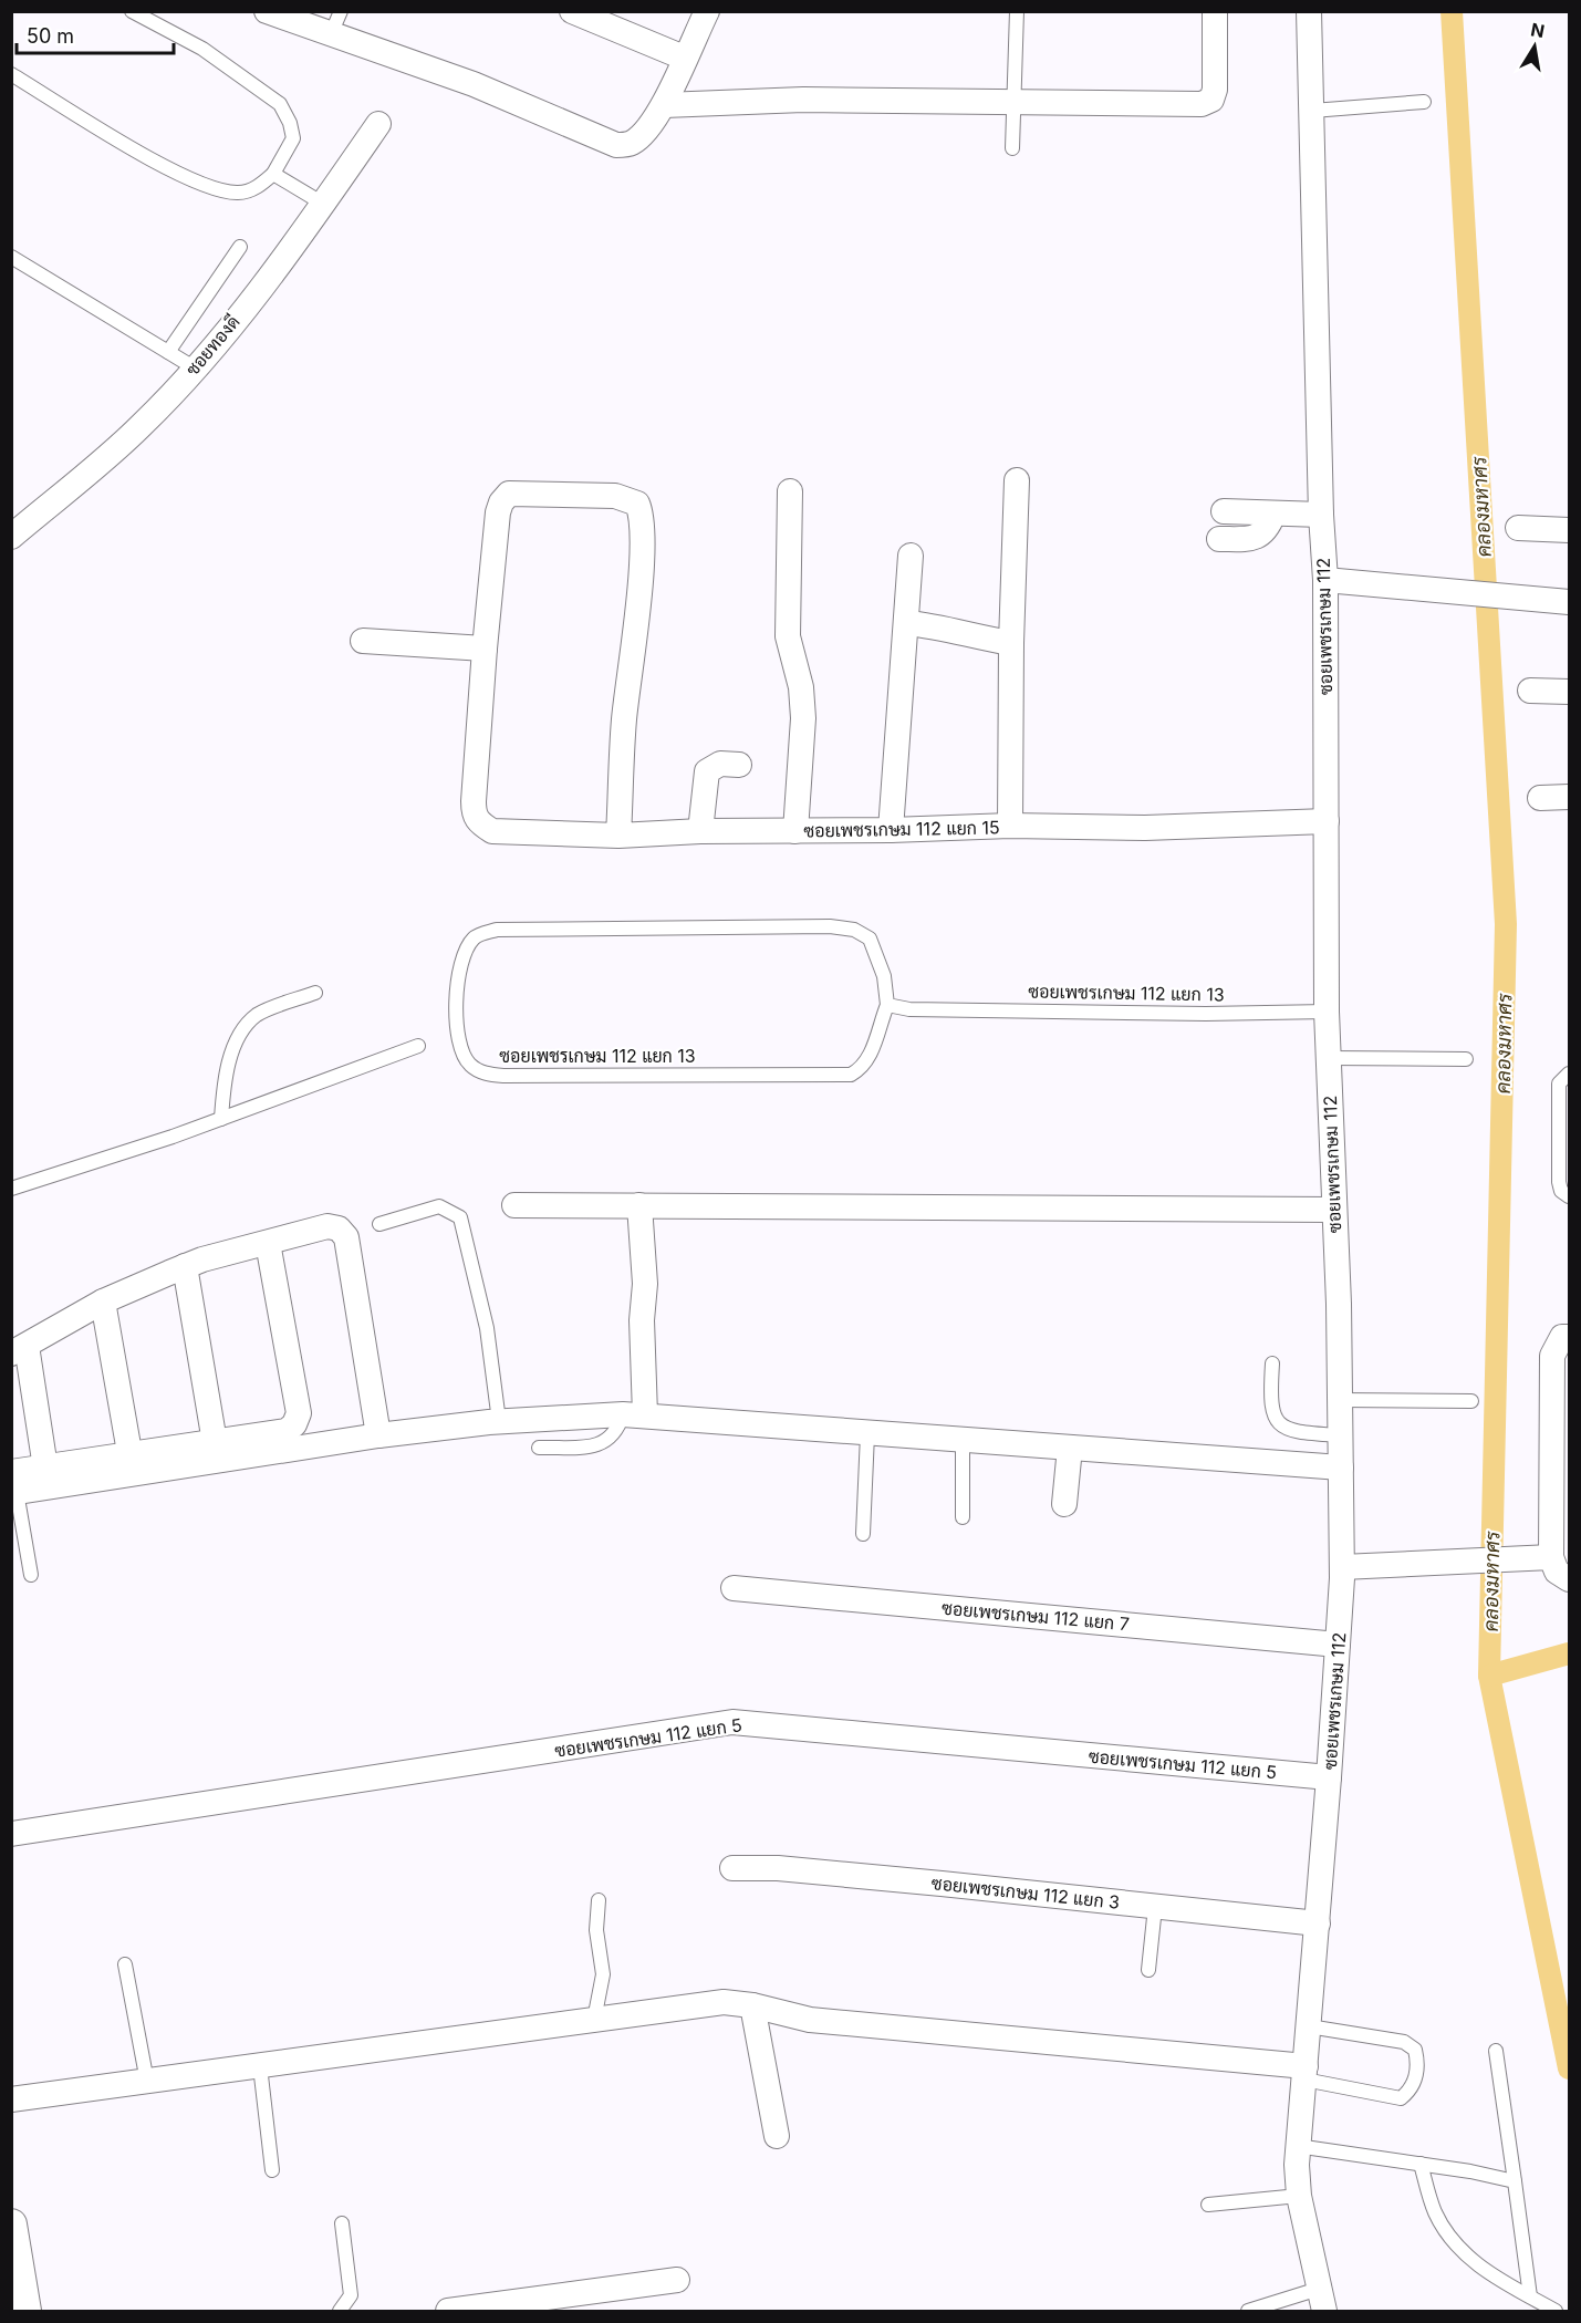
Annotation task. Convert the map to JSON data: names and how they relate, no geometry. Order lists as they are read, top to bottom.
{
  "streets": {
    "street": [
      "ซอยทองดี",
      "ซอยเพชรเกษม 112",
      "ซอยเพชรเกษม 112 แยก 15",
      "ซอยเพชรเกษม 112 แยก 7",
      "ซอยเพชรเกษม 112 แยก 5",
      "ซอยเพชรเกษม 112 แยก 3"
    ],
    "lane": ["ซอยเพชรเกษม 112 แยก 13"]
  },
  "crossings": [
    ["ซอยเพชรเกษม 112", "ซอยเพชรเกษม 112 แยก 15"],
    ["ซอยเพชรเกษม 112", "ซอยเพชรเกษม 112 แยก 13"],
    ["ซอยเพชรเกษม 112", "ซอยเพชรเกษม 112 แยก 7"],
    ["ซอยเพชรเกษม 112", "ซอยเพชรเกษม 112 แยก 5"],
    ["ซอยเพชรเกษม 112", "ซอยเพชรเกษม 112 แยก 3"]
  ],
  "water": ["คลองมหาศร"],
  "scale_bar": "50 m",
  "north": "top"
}
